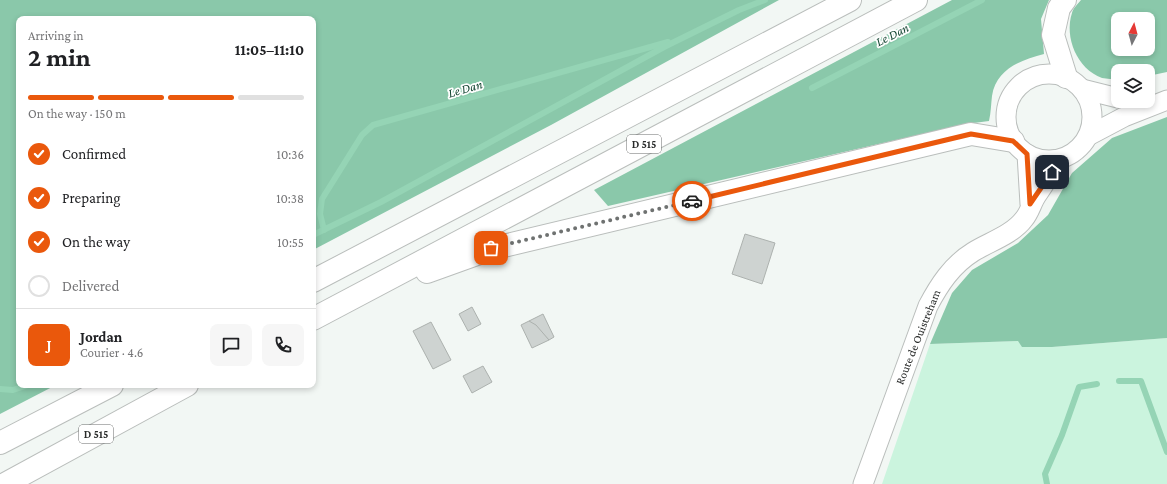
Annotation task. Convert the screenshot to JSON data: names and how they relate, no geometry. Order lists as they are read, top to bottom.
{
  "streets": {
    "highway": ["D 515"],
    "street": ["Route de Ouistreham"]
  },
  "water": ["Le Dan"],
  "north": "top",
  "page": {
    "heading": ["2 min", "Arriving in", "11:05–11:10"],
    "panel": ["Jordan", "Courier · 4.6"],
    "bar": "On the way · 150 m",
    "list": [
      ["Confirmed", "10:36"],
      ["Preparing", "10:38"],
      ["On the way", "10:55"],
      "Delivered"
    ],
    "round": "J"
  }
}
